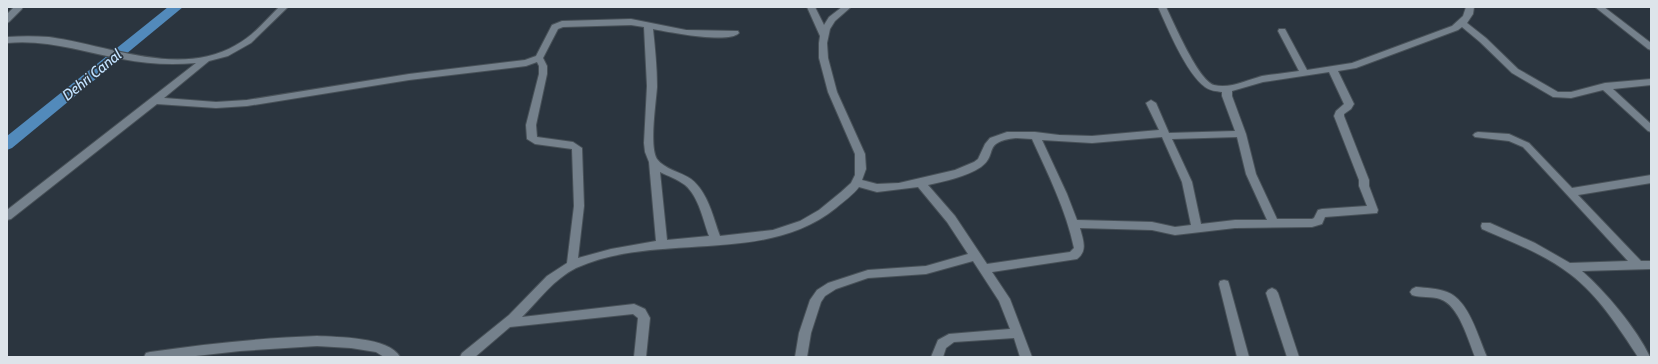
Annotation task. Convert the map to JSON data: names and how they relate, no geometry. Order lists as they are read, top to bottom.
{
  "water": ["Dehri Canal"]
}
